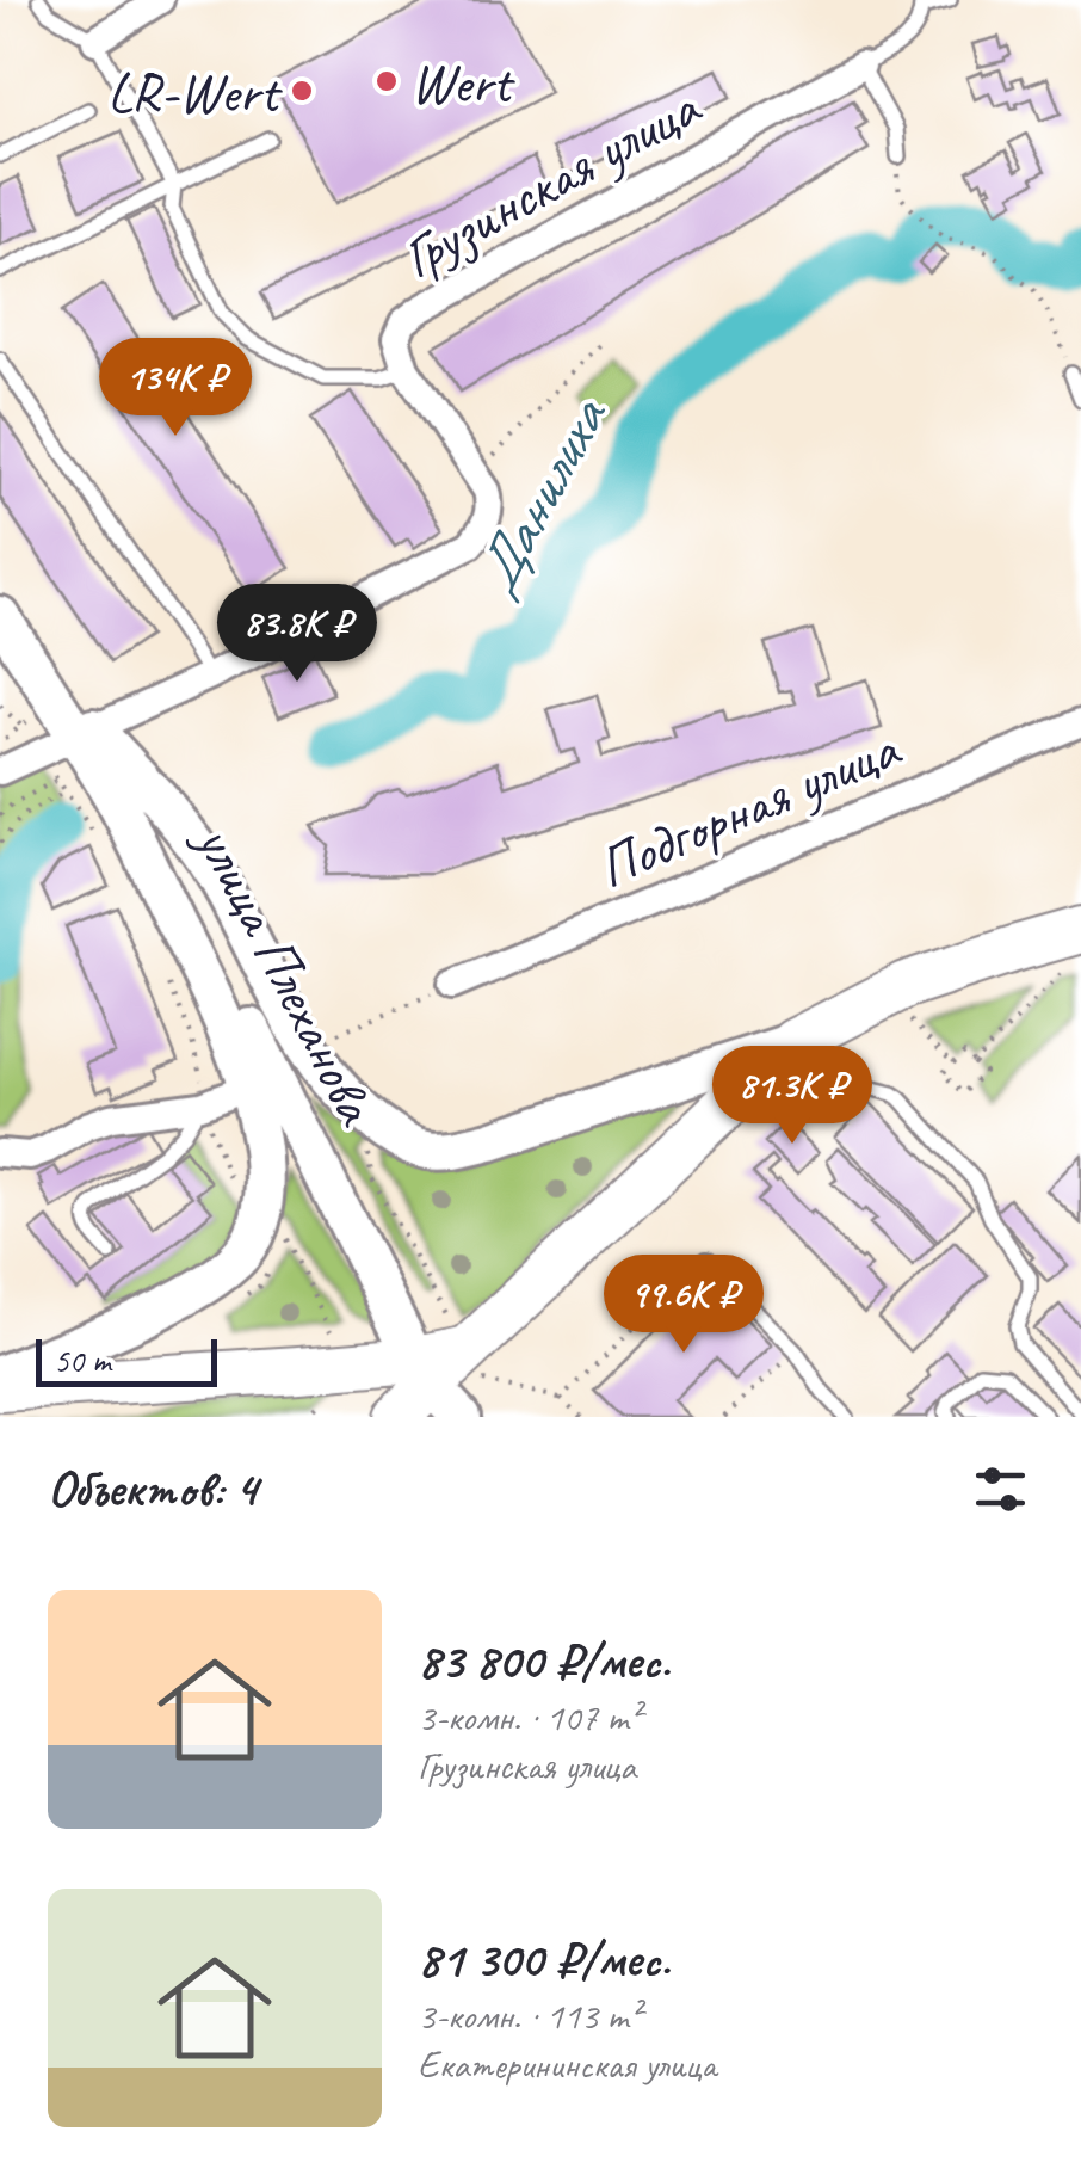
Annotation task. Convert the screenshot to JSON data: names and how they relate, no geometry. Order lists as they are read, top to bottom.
{
  "streets": {
    "main road": ["улица Плеханова"],
    "street": ["Грузинская улица", "Подгорная улица"]
  },
  "water": ["Данилиха"],
  "places": ["Wert", "LR-Wert"],
  "scale_bar": "50 m",
  "page": {
    "price": [
      "134K ₽",
      "83.8K ₽",
      "81.3K ₽",
      "99.6K ₽"
    ],
    "scale": "50 m",
    "heading": "Объектов: 4",
    "list": [
      {
        "name": "83 800 ₽/мес.",
        "note": "3-комн. · 107 m² · Грузинская улица"
      },
      {
        "name": "81 300 ₽/мес.",
        "note": "3-комн. · 113 m² · Екатерининская улица"
      }
    ]
  }
}
